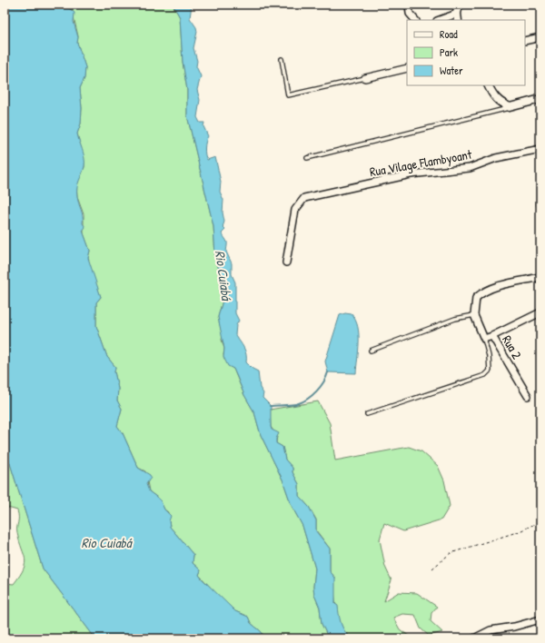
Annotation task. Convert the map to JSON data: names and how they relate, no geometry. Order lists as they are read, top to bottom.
{
  "streets": {
    "street": ["Rua Vilage Flambyoant", "Rua 2"]
  },
  "water": ["Rio Cuiabá"],
  "legend": ["Road", "Park", "Water"]
}
